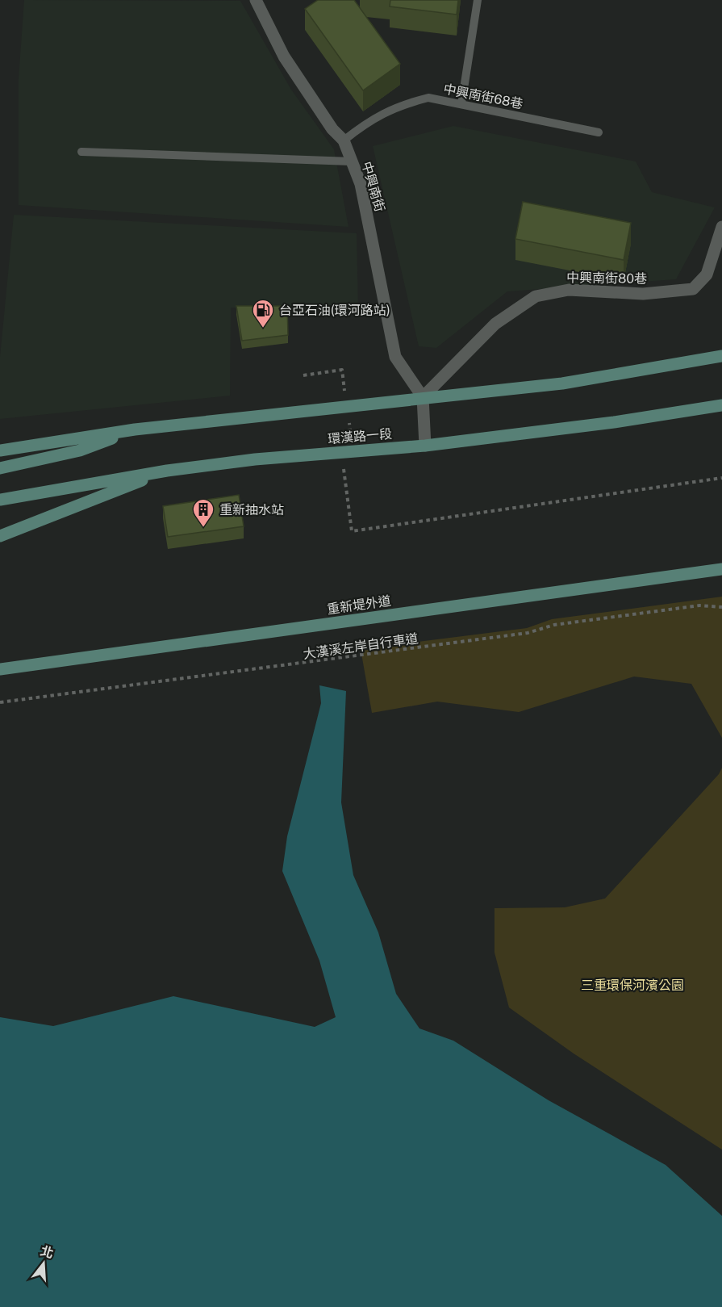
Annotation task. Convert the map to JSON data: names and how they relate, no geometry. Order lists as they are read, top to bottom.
{
  "streets": {
    "street": [
      "中興南街",
      "中興南街80巷",
      "環漢路一段",
      "重新堤外道"
    ],
    "lane": ["中興南街68巷"],
    "path": ["大漢溪左岸自行車道"]
  },
  "crossings": [
    ["中興南街68巷", "中興南街"],
    ["中興南街", "中興南街80巷"]
  ],
  "parks": ["三重環保河濱公園"],
  "places": {
    "fuel station": ["台亞石油(環河路站)"],
    "building": ["重新抽水站"]
  },
  "north": "top"
}
